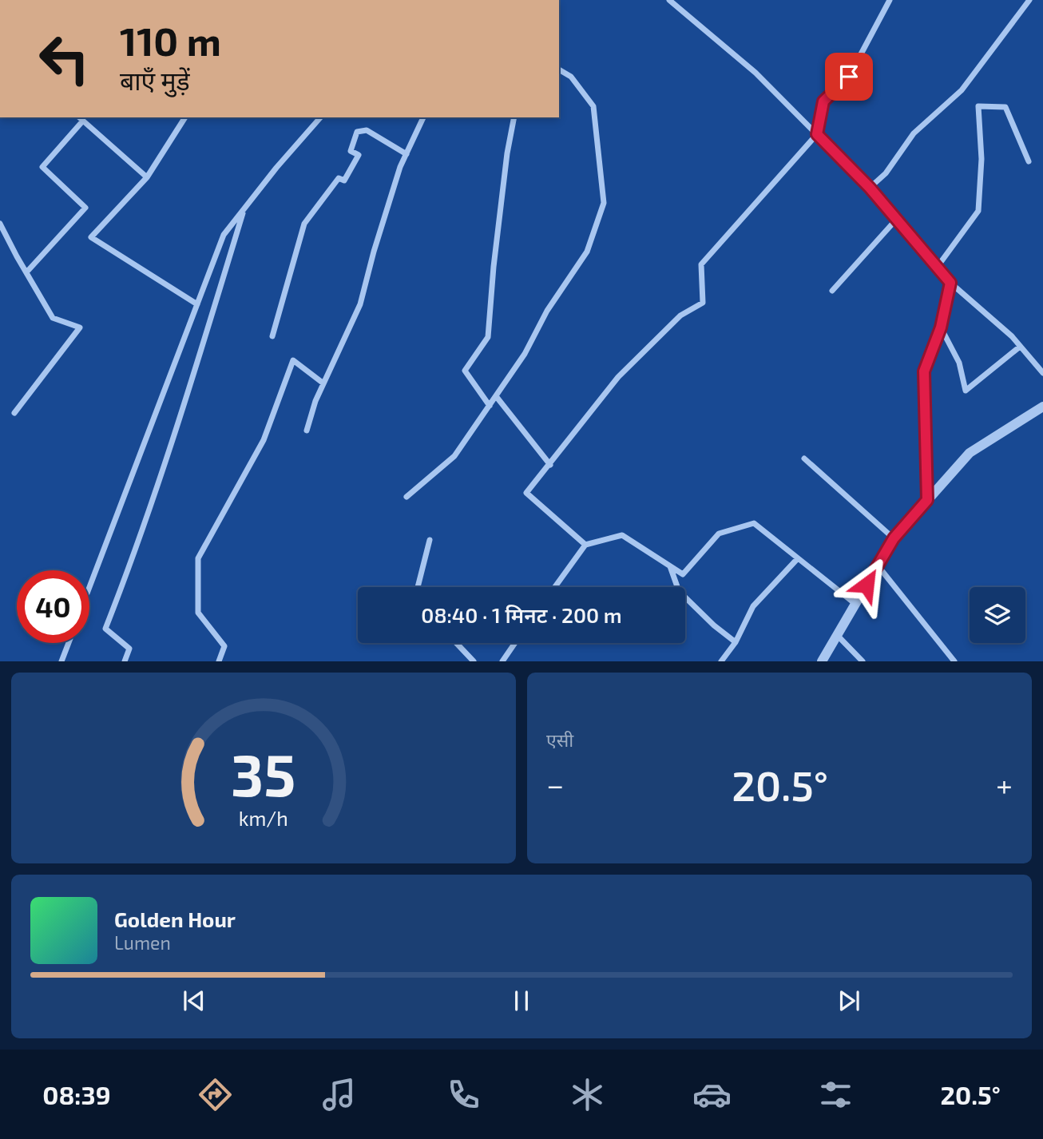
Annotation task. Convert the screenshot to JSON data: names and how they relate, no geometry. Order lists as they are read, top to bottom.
{
  "page": {
    "turn": ["110 m", "बाएँ मुड़ें"],
    "limit": "40",
    "trip": "08:40 · 1 मिनट · 200 m",
    "tile": "एसी",
    "heat": ["−", "20.5°", "+"],
    "song": ["Golden Hour", "Lumen"],
    "tabs": ["08:39", "20.5°"],
    "gauge": ["35", "km/h"]
  }
}
